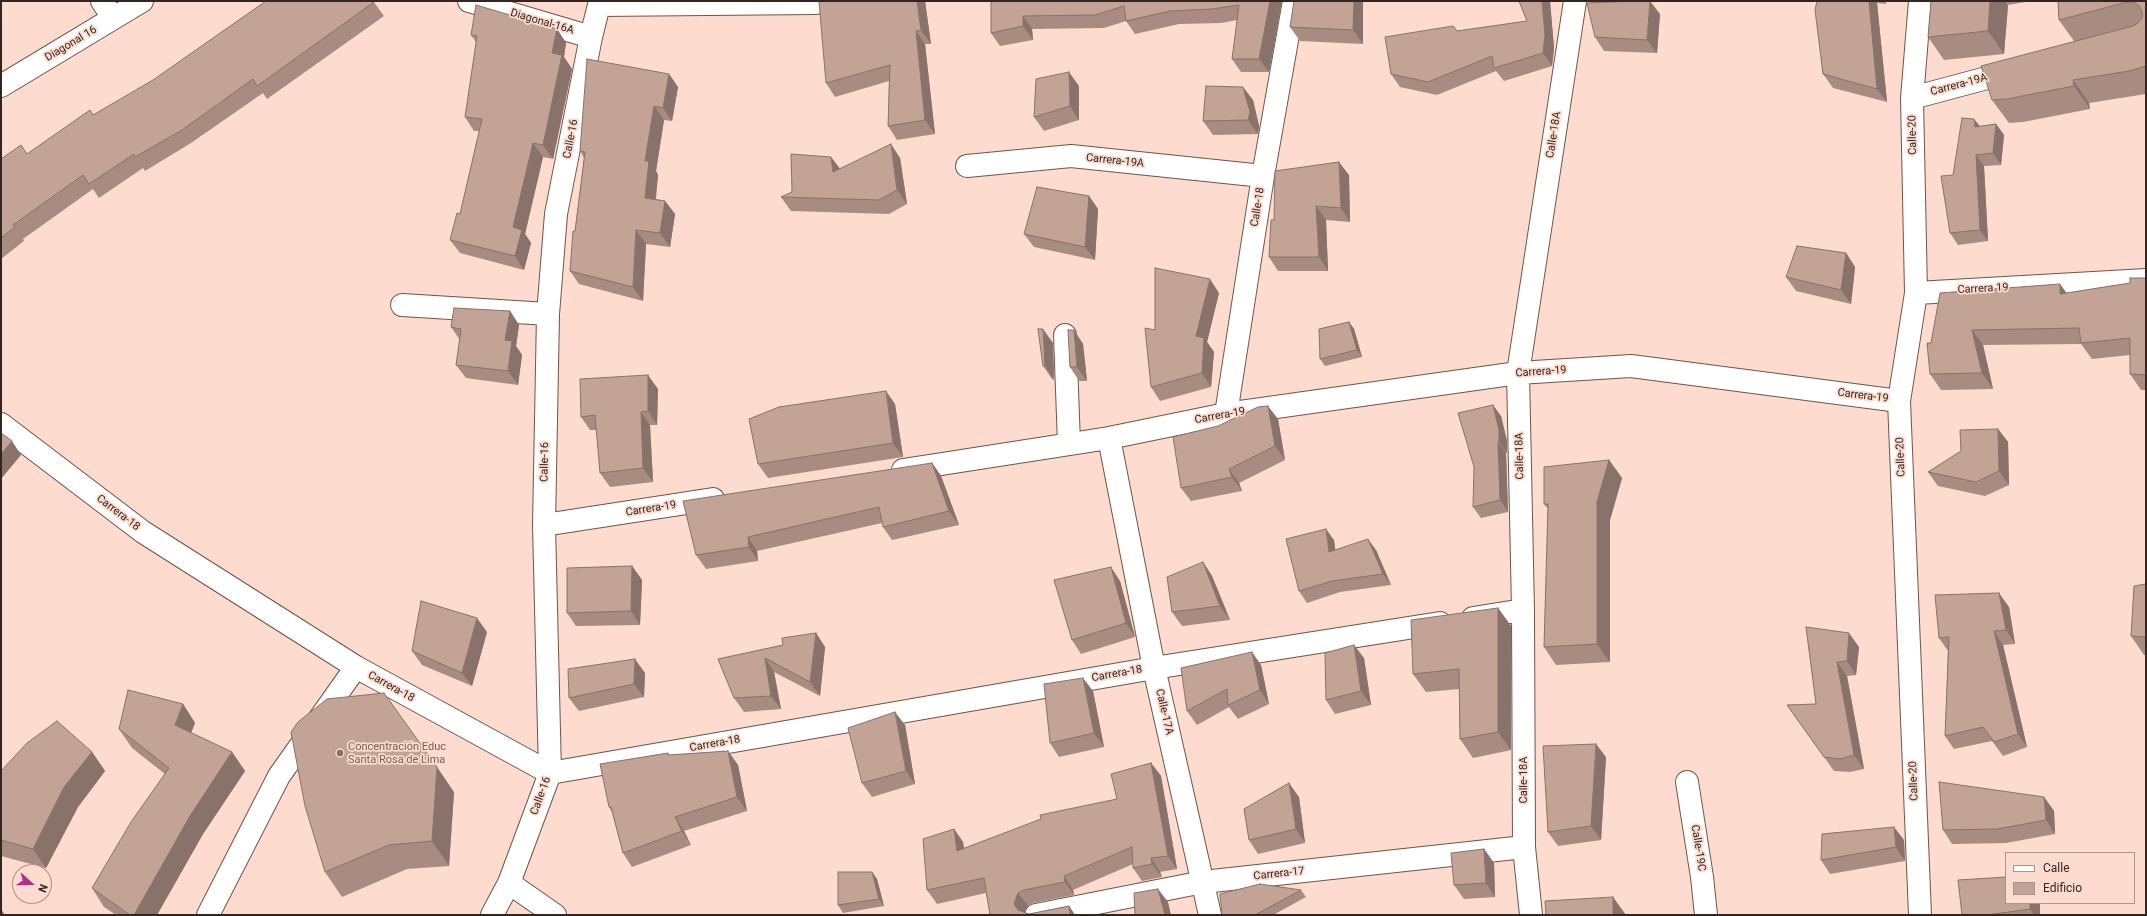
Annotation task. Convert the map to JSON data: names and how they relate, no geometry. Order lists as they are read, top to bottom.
{
  "streets": {
    "street": [
      "Diagonal-16A",
      "Diagonal 16",
      "Carrera-19A",
      "Calle-18A",
      "Calle-20",
      "Calle-16",
      "Calle-18",
      "Carrera 19",
      "Carrera-19",
      "Carrera-18",
      "Calle-17A",
      "Calle-19C",
      "Carrera-17"
    ]
  },
  "crossings": [
    ["Diagonal-16A", "Calle-16"],
    ["Carrera-19A", "Calle-20"],
    ["Carrera-19A", "Calle-18"],
    ["Calle-18A", "Carrera-19"],
    ["Calle-18A", "Carrera-18"],
    ["Calle-18A", "Carrera-17"],
    ["Calle-20", "Carrera 19"],
    ["Calle-20", "Carrera-19"],
    ["Calle-16", "Carrera-19"],
    ["Calle-16", "Carrera-18"],
    ["Calle-18", "Carrera-19"],
    ["Carrera-19", "Calle-17A"],
    ["Carrera-18", "Calle-17A"],
    ["Calle-17A", "Carrera-17"]
  ],
  "places": ["Concentración Educ Santa Rosa de Lima"],
  "legend": ["Calle", "Edificio"],
  "north": "right"
}
